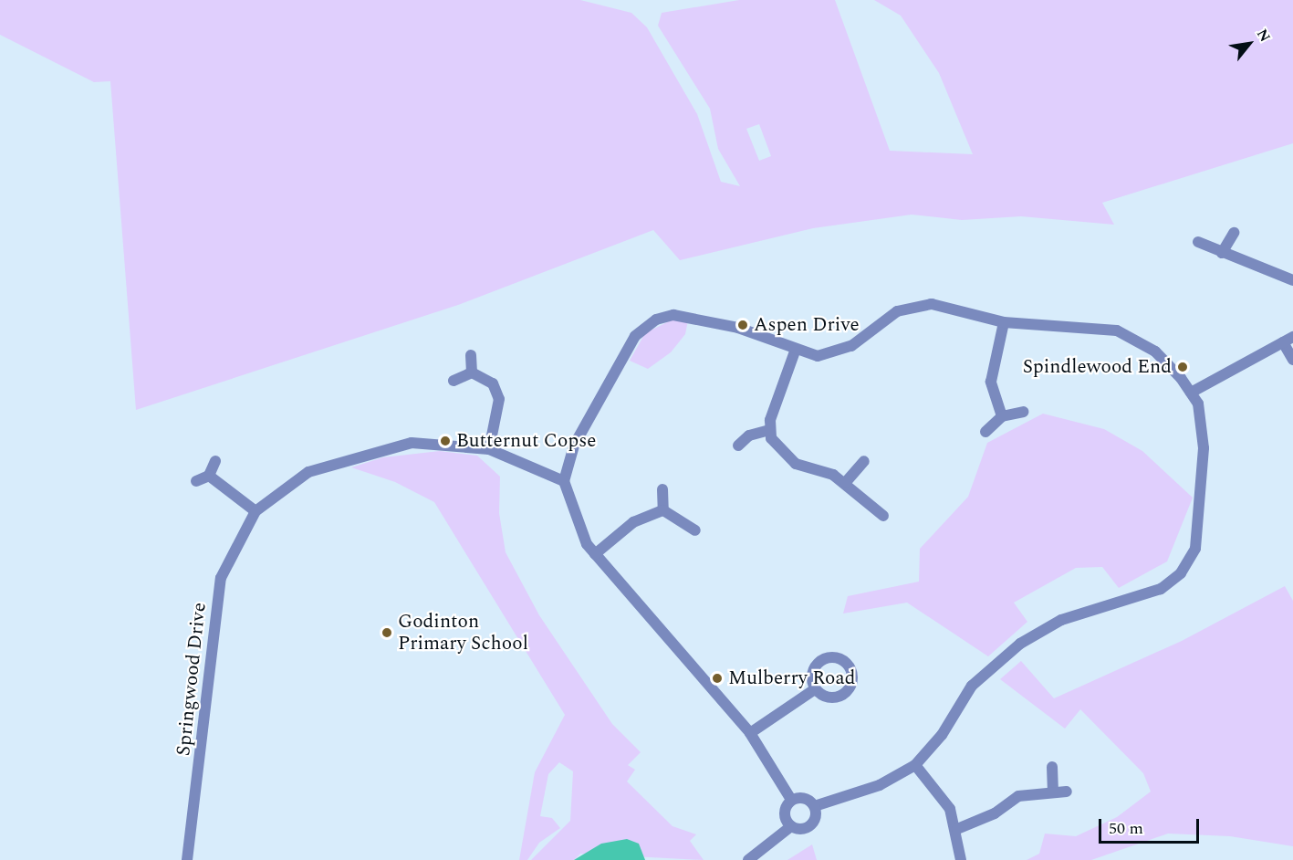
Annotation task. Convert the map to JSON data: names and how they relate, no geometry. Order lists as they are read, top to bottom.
{
  "streets": {
    "street": ["Springwood Drive"]
  },
  "places": [
    "Aspen Drive",
    "Spindlewood End",
    "Butternut Copse",
    "Godinton Primary School",
    "Mulberry Road"
  ],
  "scale_bar": "50 m",
  "north": "top right"
}
